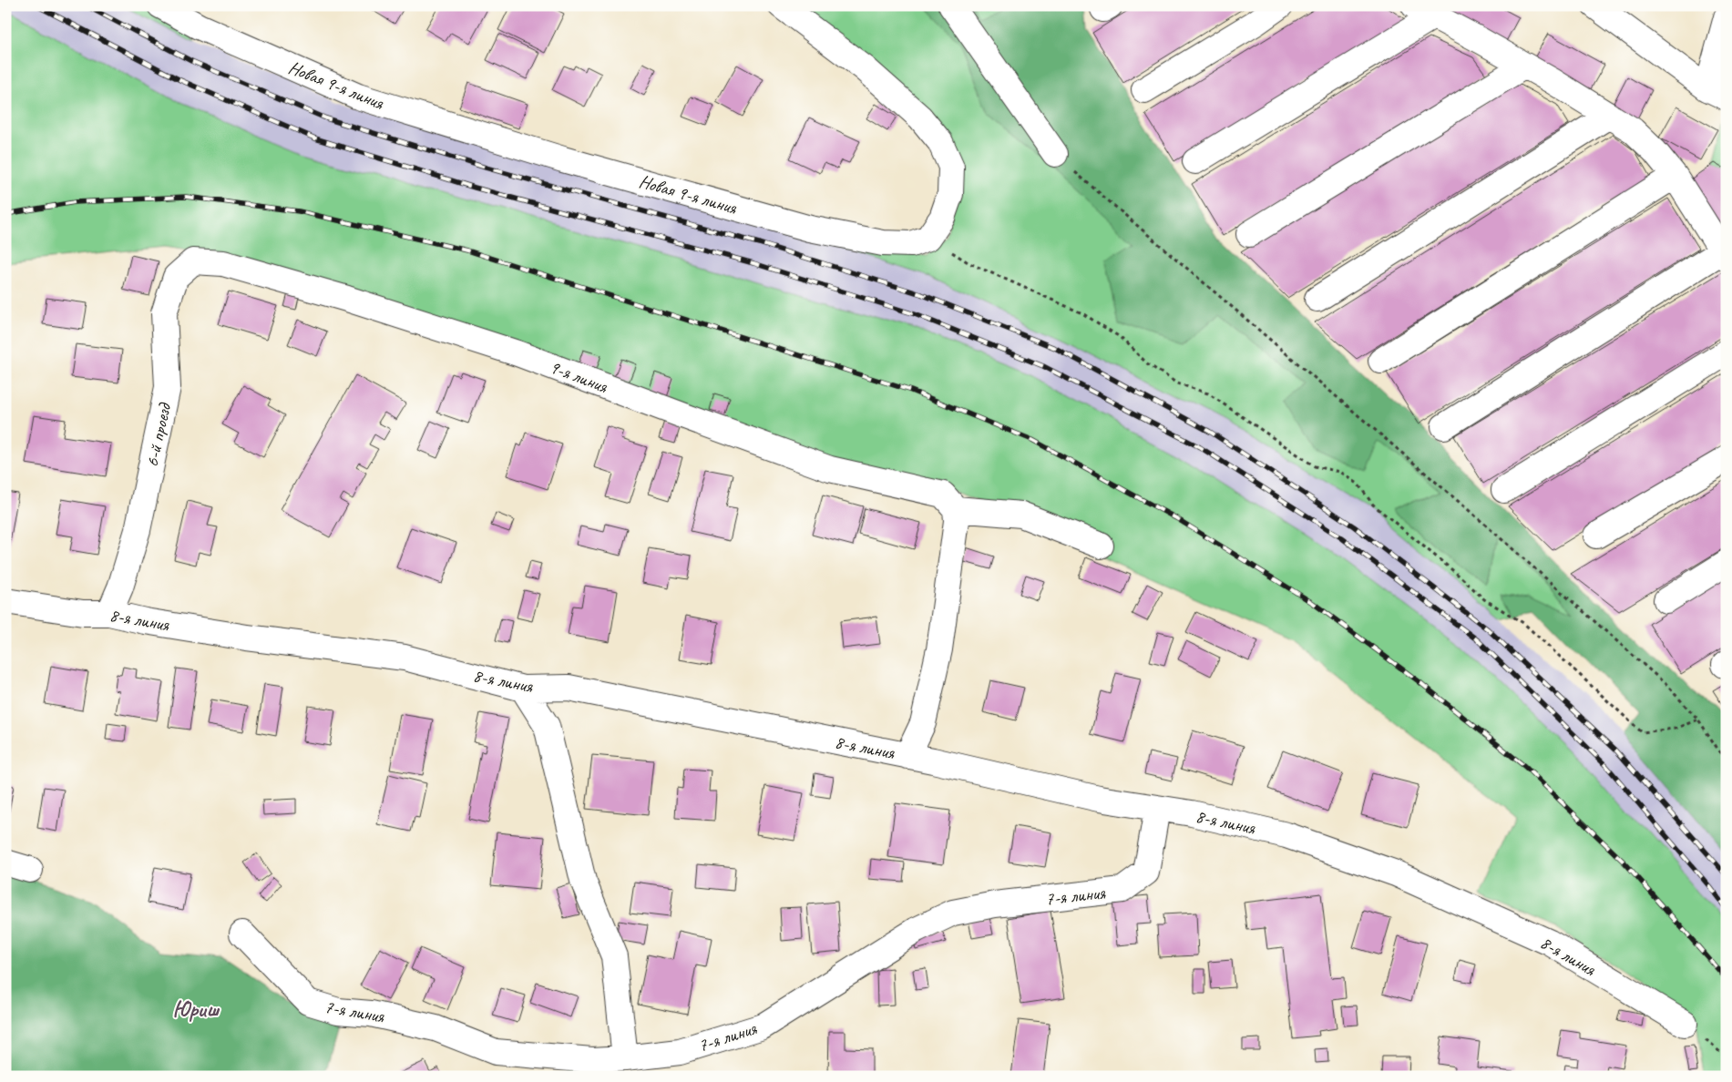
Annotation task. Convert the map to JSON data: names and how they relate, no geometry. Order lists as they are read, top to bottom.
{
  "streets": {
    "street": [
      "Новая 9-я линия",
      "9-я линия",
      "6-й проезд",
      "8-я линия",
      "7-я линия"
    ]
  },
  "crossings": [
    ["9-я линия", "6-й проезд"],
    ["6-й проезд", "8-я линия"],
    ["8-я линия", "7-я линия"]
  ],
  "districts": ["Юриш"]
}
